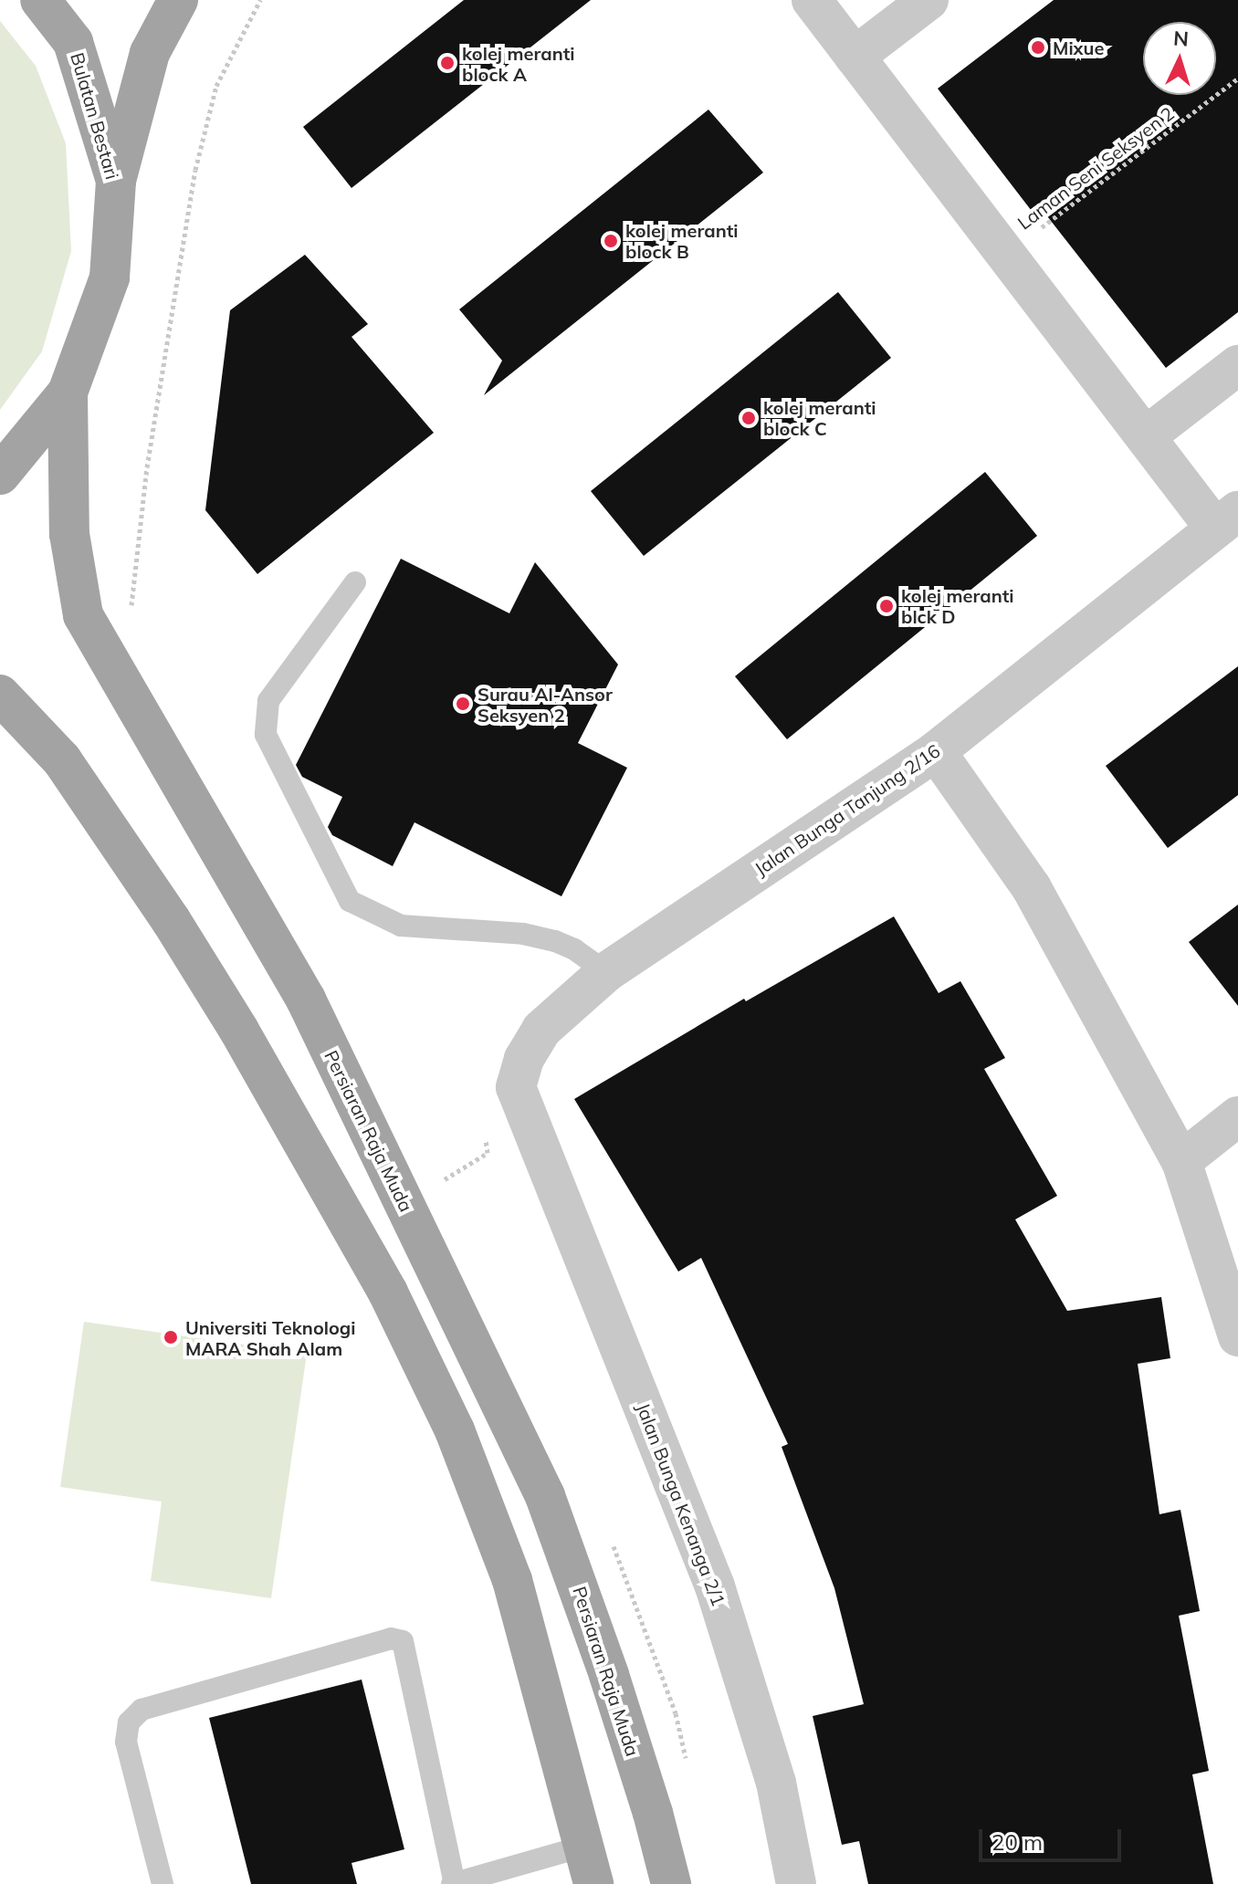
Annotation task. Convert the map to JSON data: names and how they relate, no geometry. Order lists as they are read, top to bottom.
{
  "streets": {
    "main road": ["Bulatan Bestari", "Persiaran Raja Muda"],
    "street": ["Jalan Bunga Tanjung 2/16", "Jalan Bunga Kenanga 2/1"],
    "path": ["Laman Seni Seksyen 2"]
  },
  "crossings": [
    ["Bulatan Bestari", "Persiaran Raja Muda"],
    ["Jalan Bunga Tanjung 2/16", "Jalan Bunga Kenanga 2/1"]
  ],
  "places": [
    "Mixue",
    "kolej meranti block A",
    "kolej meranti block B",
    "kolej meranti block C",
    "kolej meranti blck D",
    "Surau Al-Ansor Seksyen 2",
    "Universiti Teknologi MARA Shah Alam"
  ],
  "scale_bar": "20 m",
  "north": "top"
}
